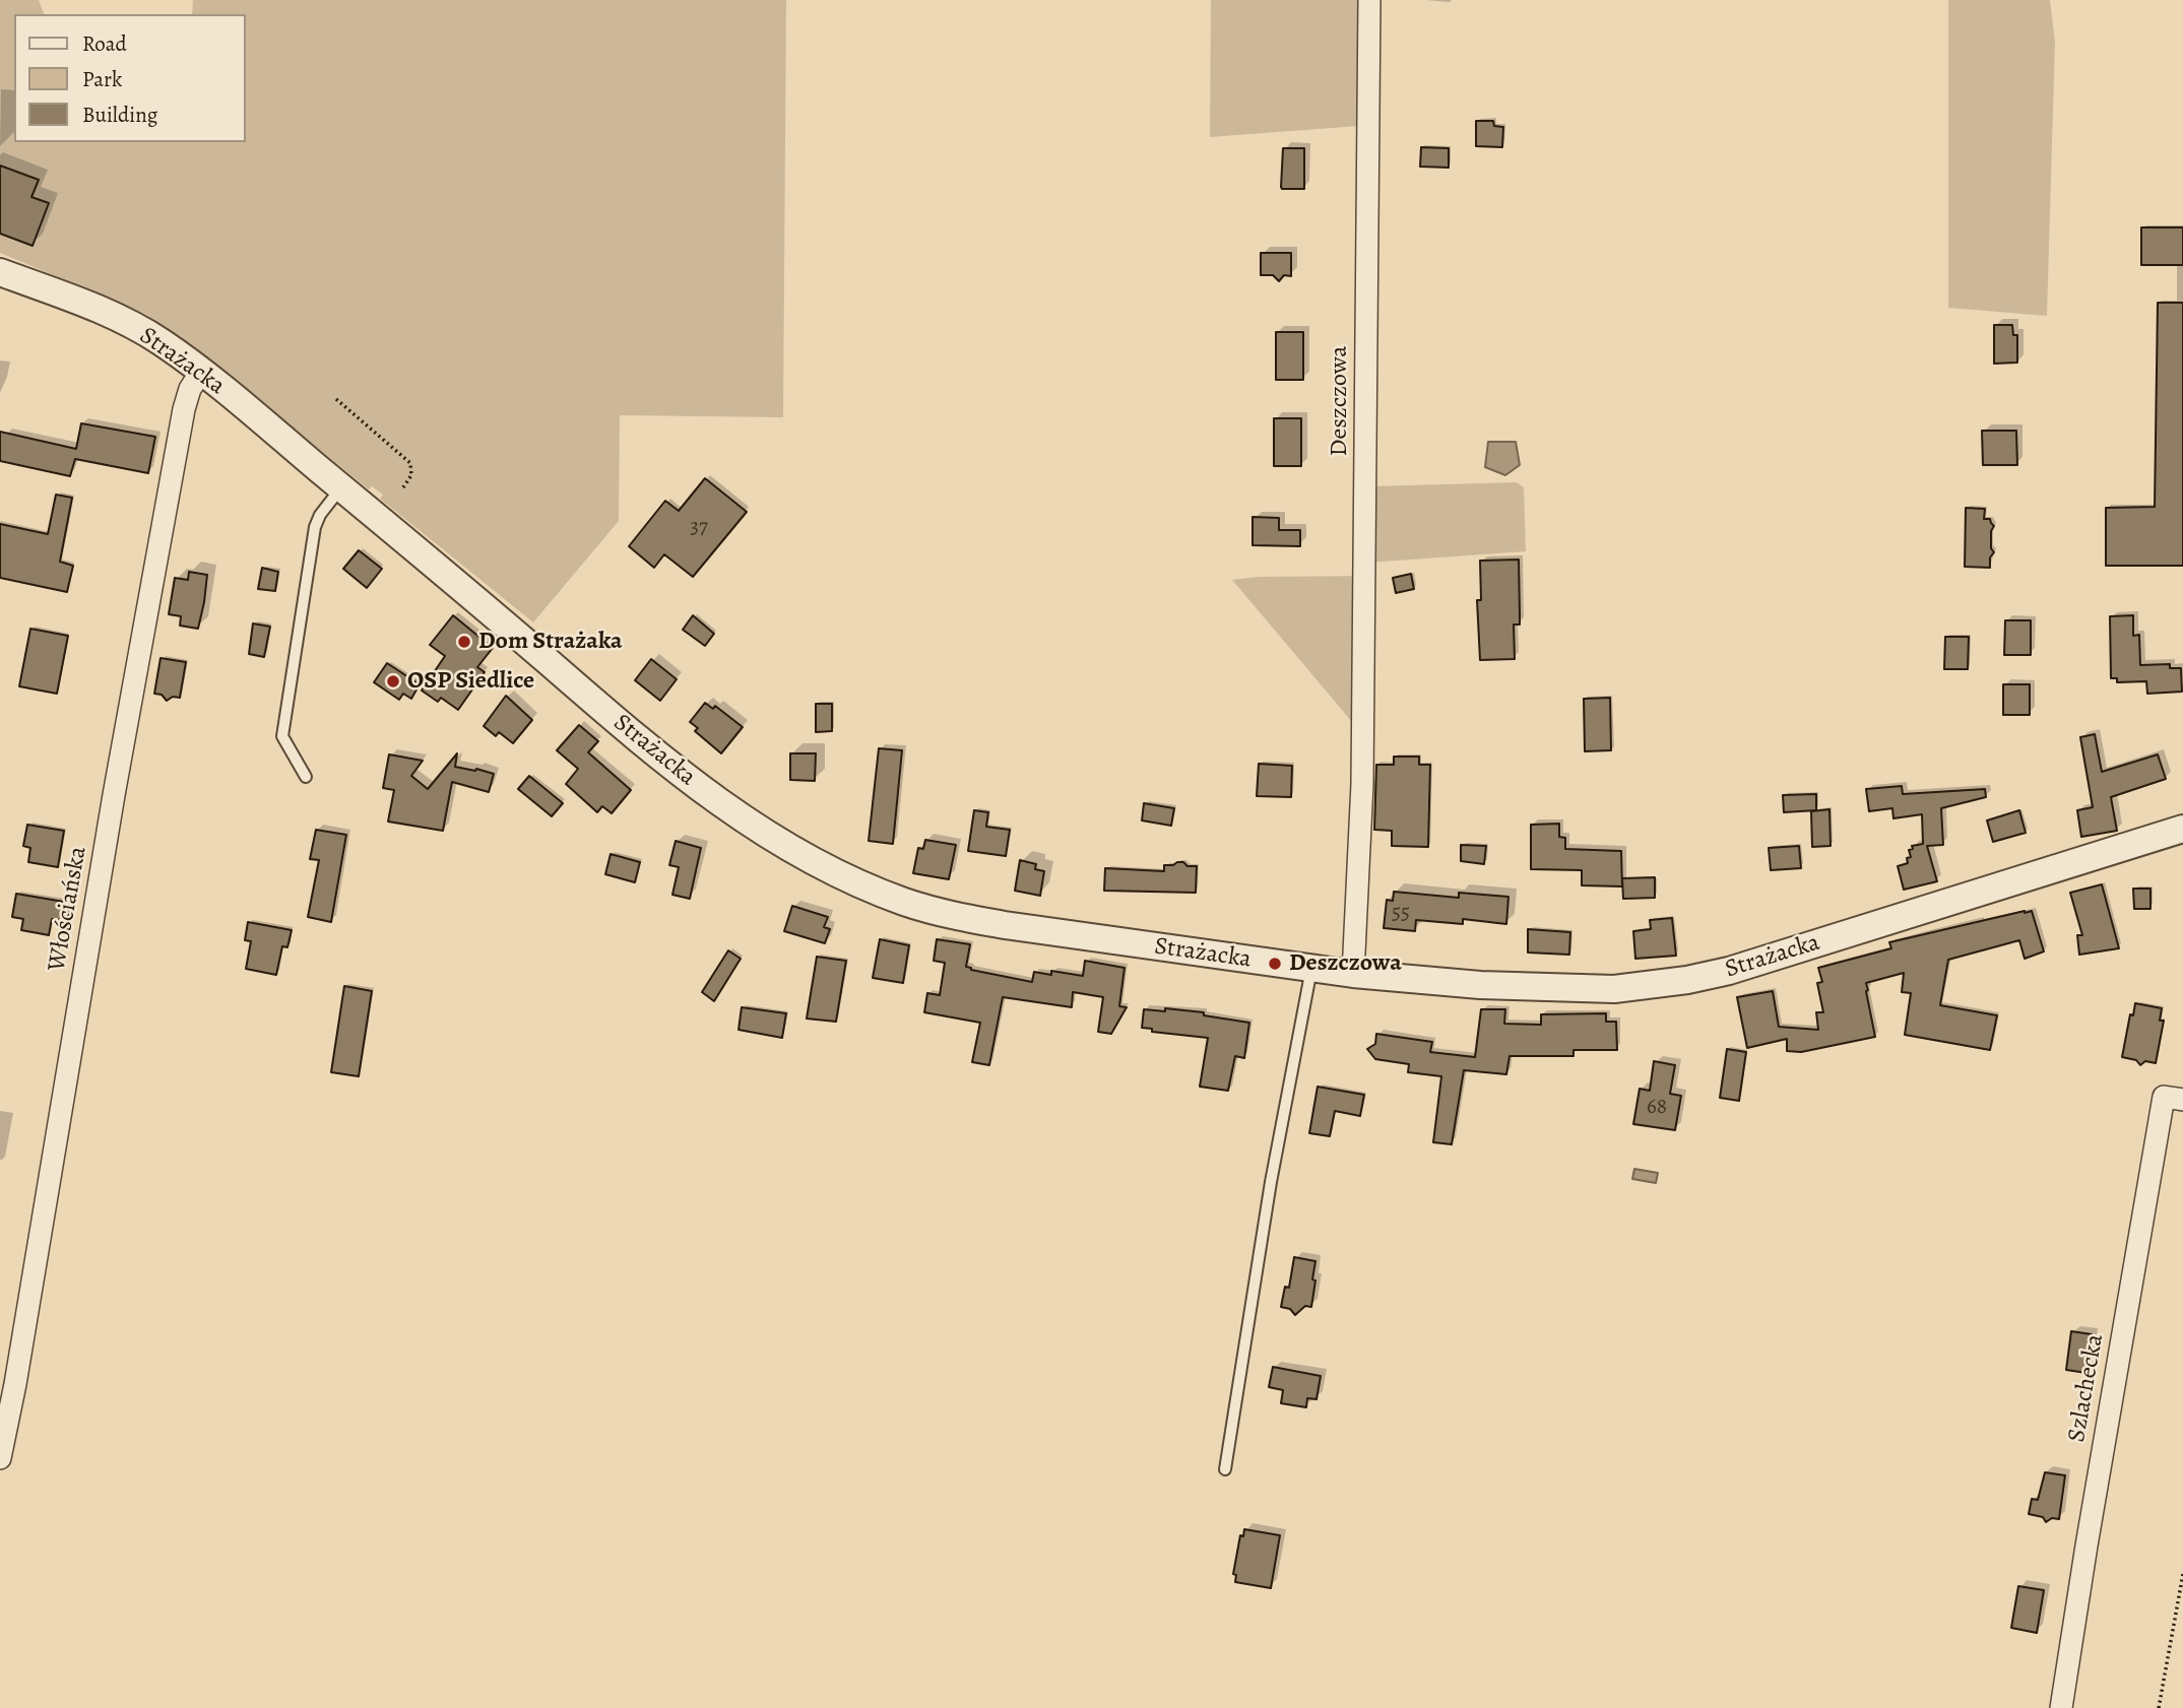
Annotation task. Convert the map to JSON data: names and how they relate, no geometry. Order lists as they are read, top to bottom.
{
  "streets": {
    "street": [
      "Strażacka",
      "Deszczowa",
      "Włościańska",
      "Szlachecka"
    ]
  },
  "crossings": [
    ["Strażacka", "Deszczowa"],
    ["Strażacka", "Włościańska"]
  ],
  "places": ["Dom Strażaka", "OSP Siedlice", "Deszczowa"],
  "house_numbers": ["37", "55", "68"],
  "legend": ["Road", "Park", "Building"]
}
